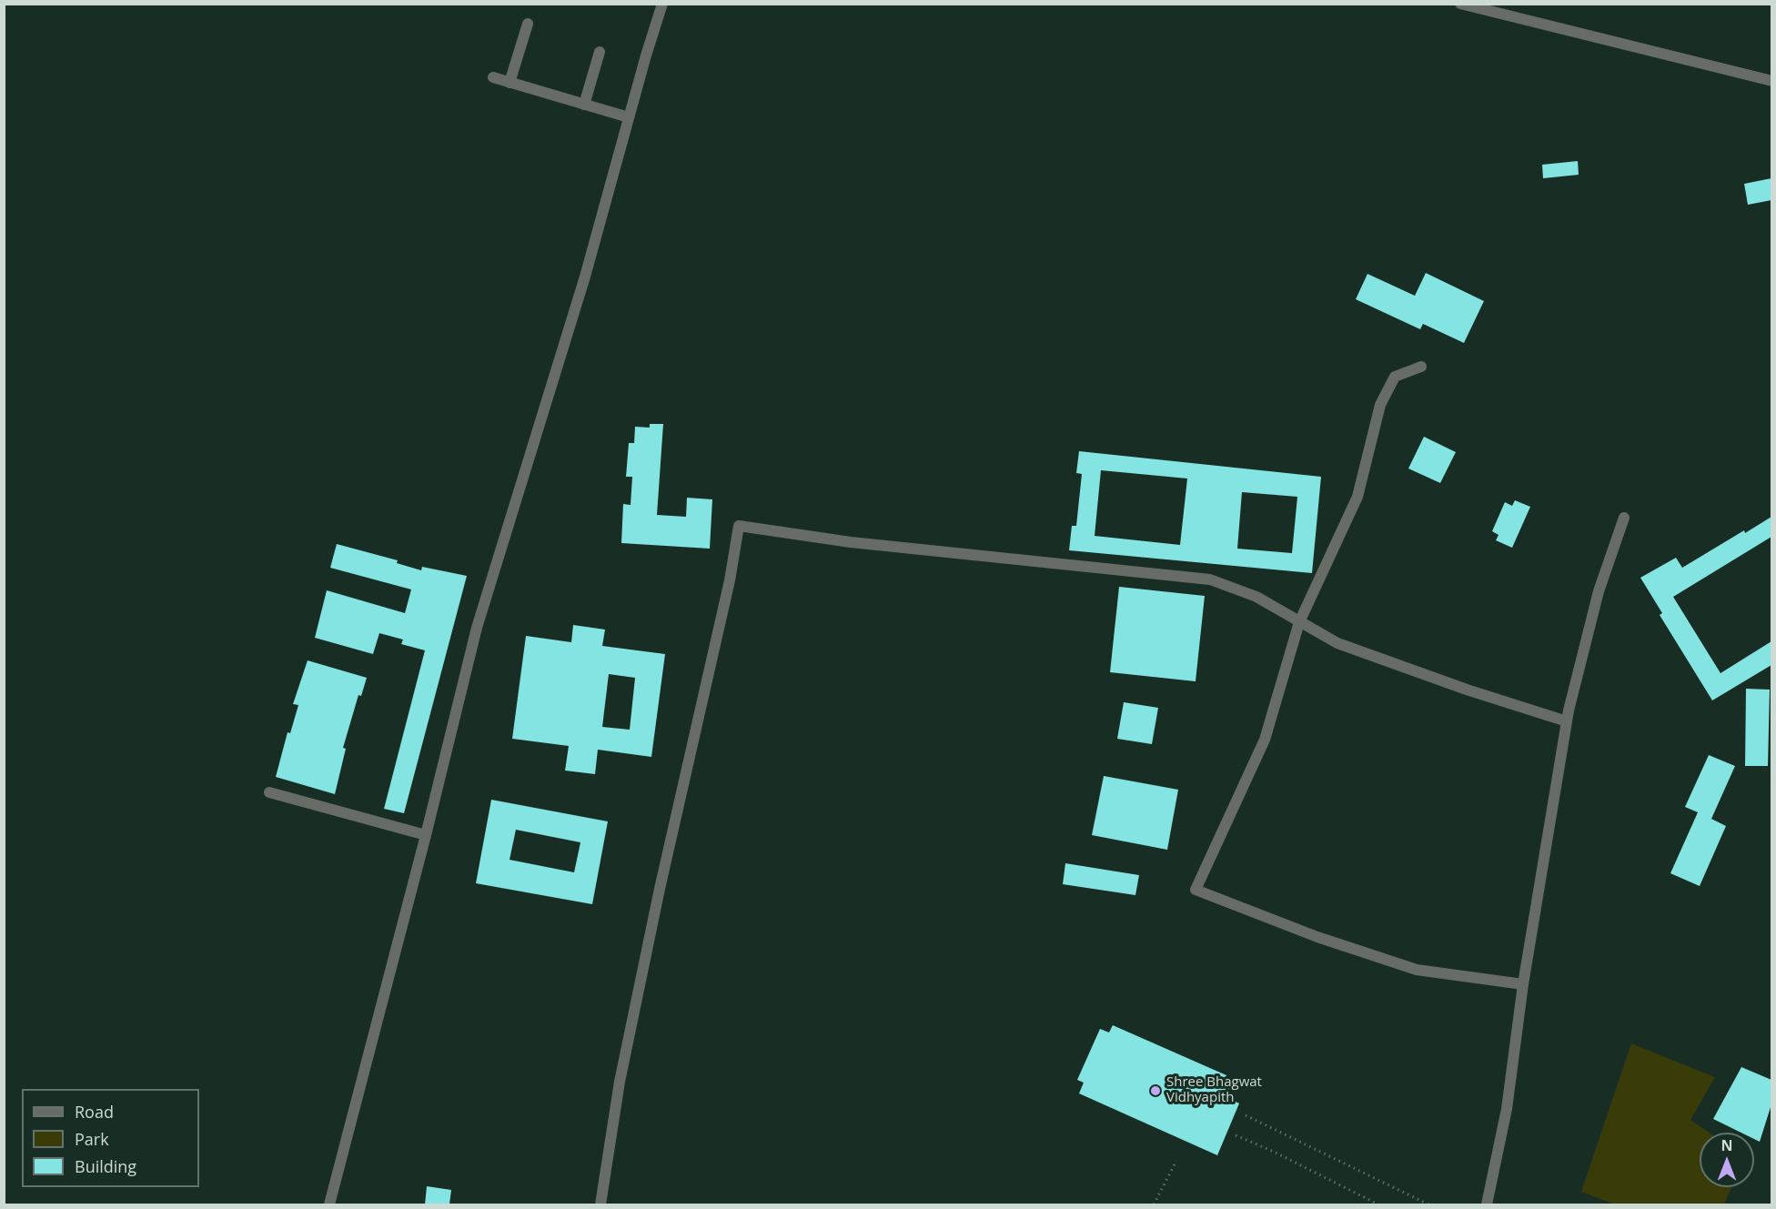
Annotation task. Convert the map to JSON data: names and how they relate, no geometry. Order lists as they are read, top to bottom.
{
  "places": ["Shree Bhagwat Vidhyapith"],
  "legend": ["Road", "Park", "Building"],
  "north": "top"
}
